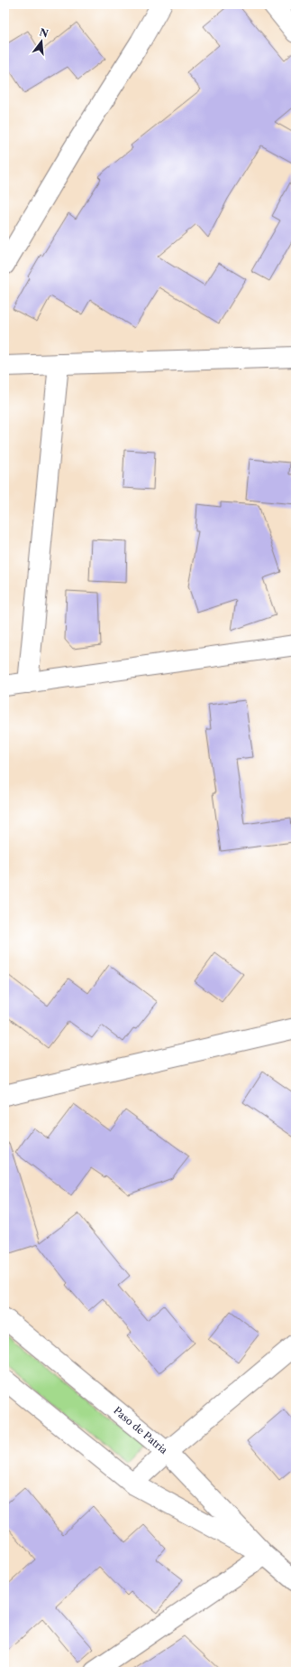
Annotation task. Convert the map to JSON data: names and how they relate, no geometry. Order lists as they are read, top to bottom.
{
  "streets": {
    "street": ["Paso de Patria"]
  },
  "north": "top"
}
